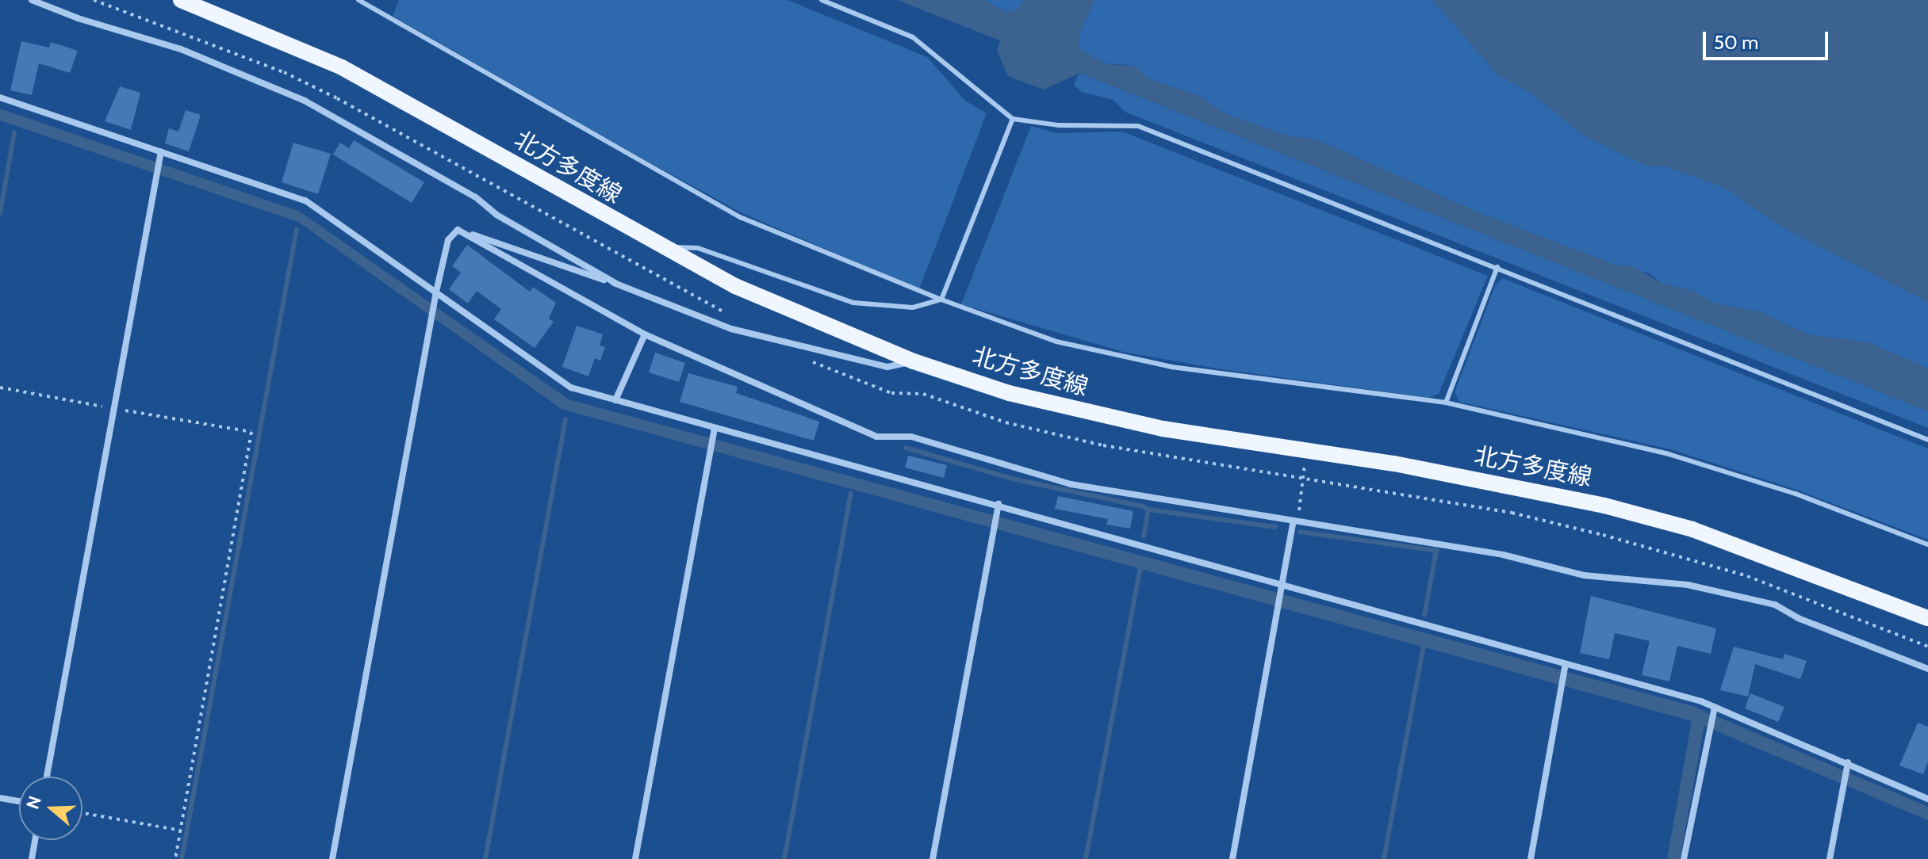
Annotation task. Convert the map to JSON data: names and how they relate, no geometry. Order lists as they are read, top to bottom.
{
  "streets": {
    "main road": ["北方多度線"]
  },
  "scale_bar": "50 m",
  "north": "left"
}
